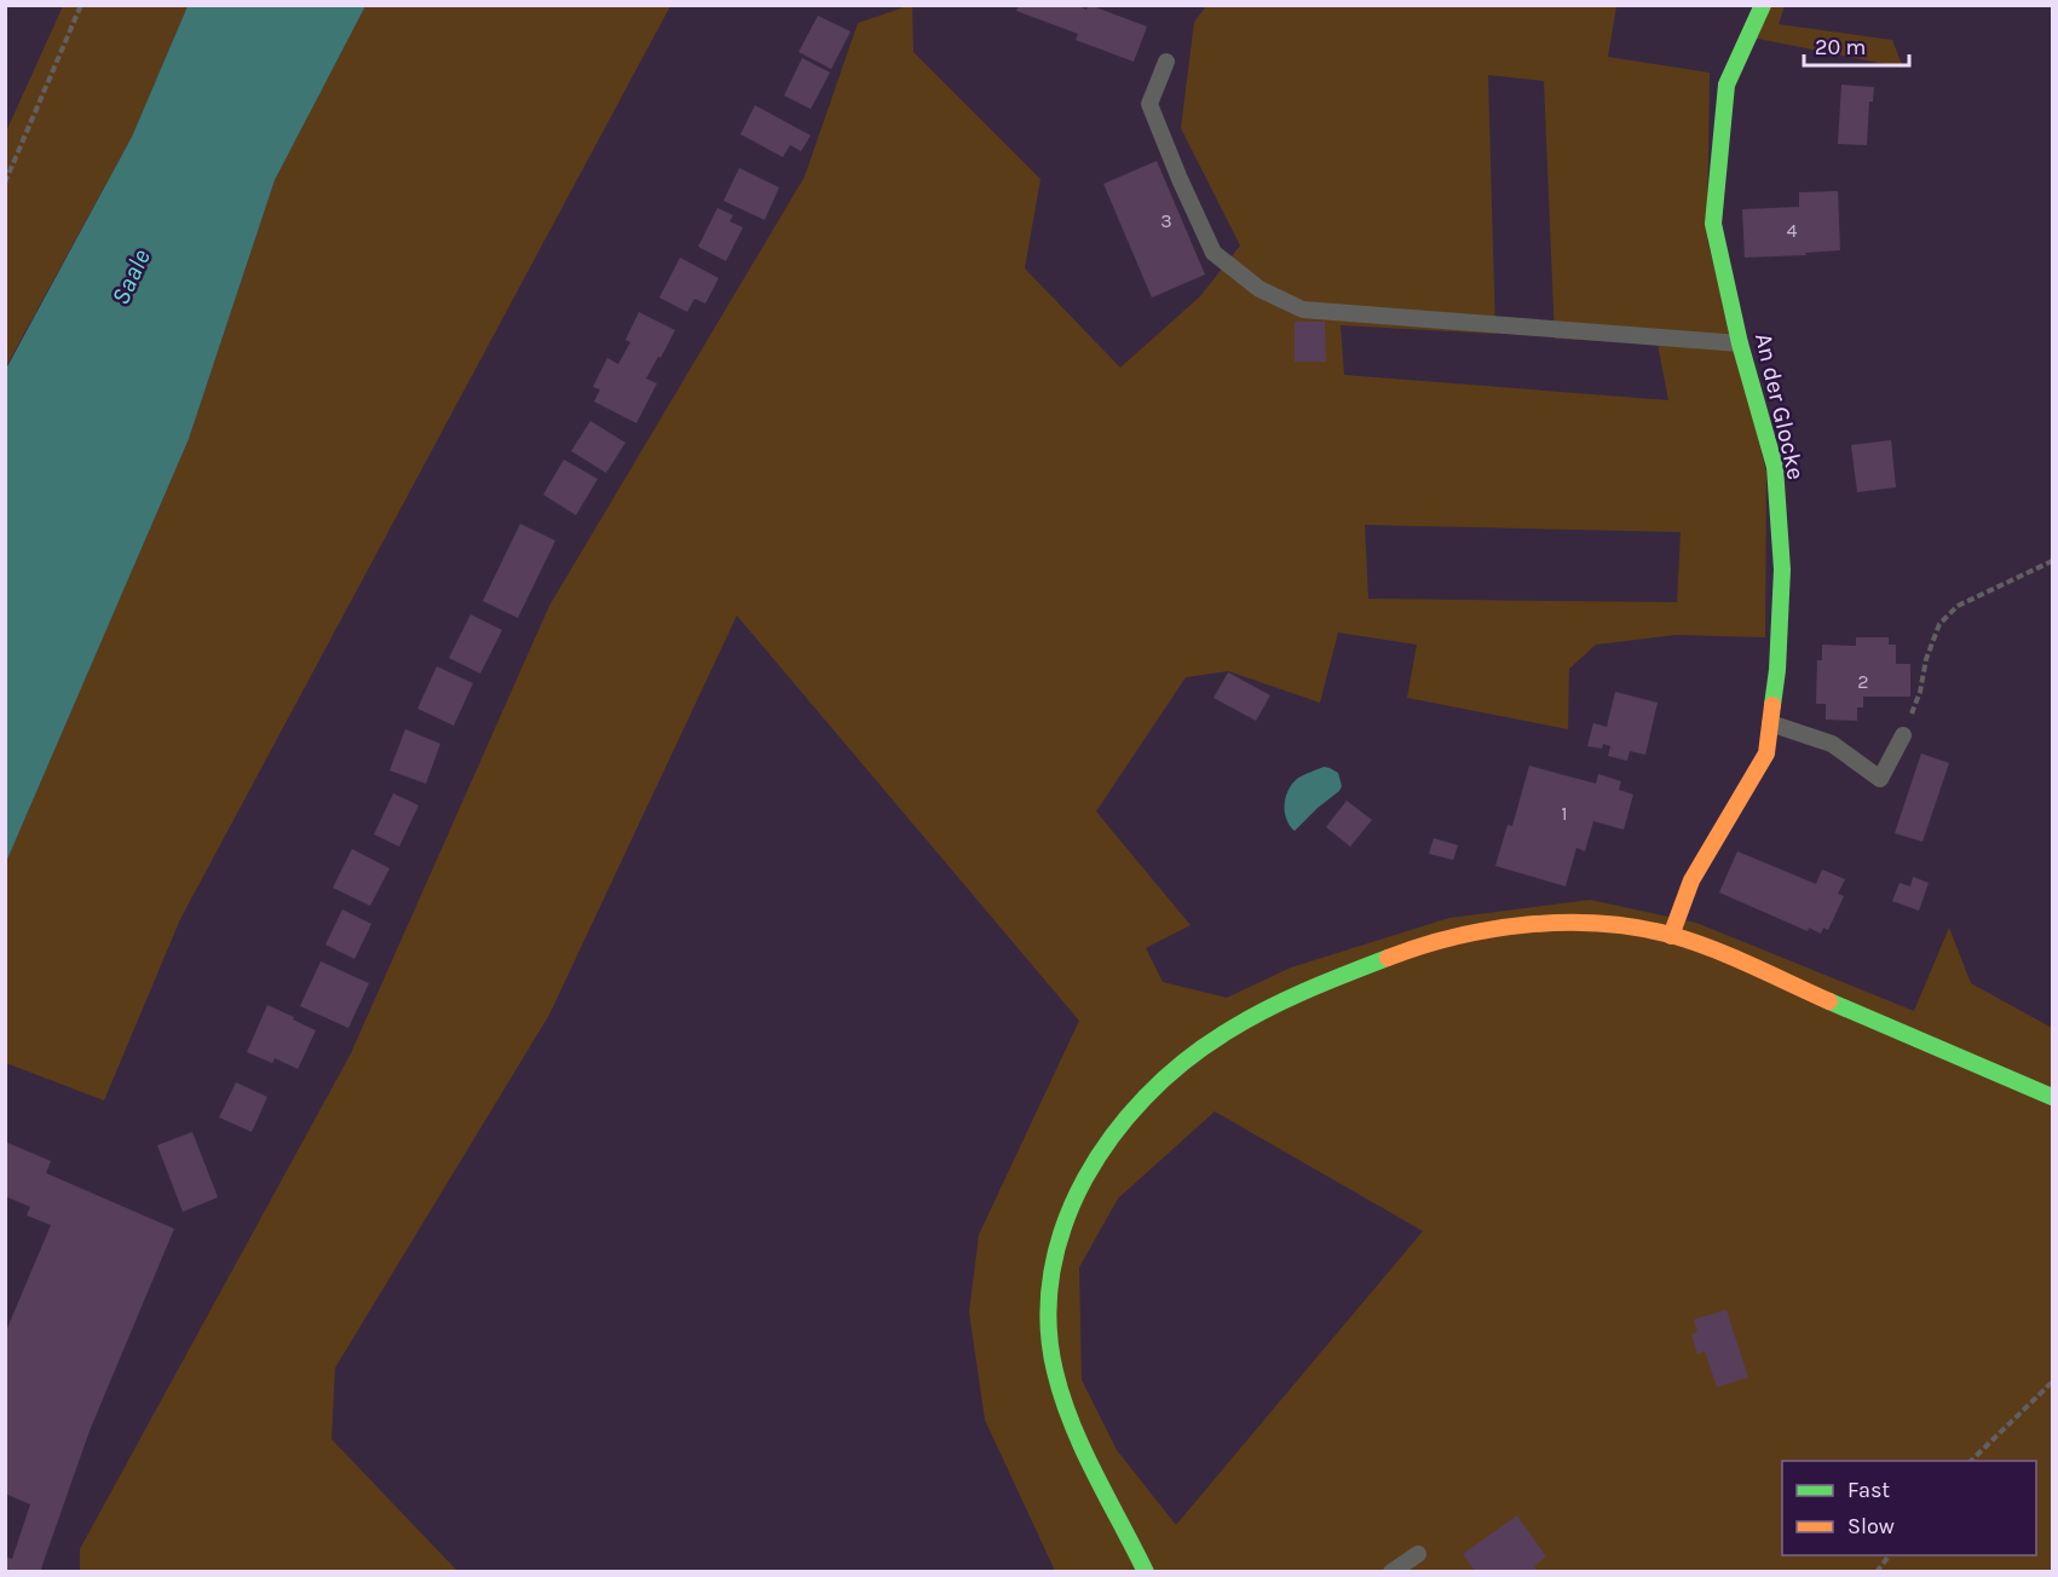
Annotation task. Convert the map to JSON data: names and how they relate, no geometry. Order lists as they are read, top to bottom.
{
  "streets": {
    "main road": ["An der Glocke"]
  },
  "water": ["Saale"],
  "house_numbers": [
    "3",
    "4",
    "2",
    "1"
  ],
  "legend": ["Fast", "Slow"],
  "scale_bar": "20 m"
}
